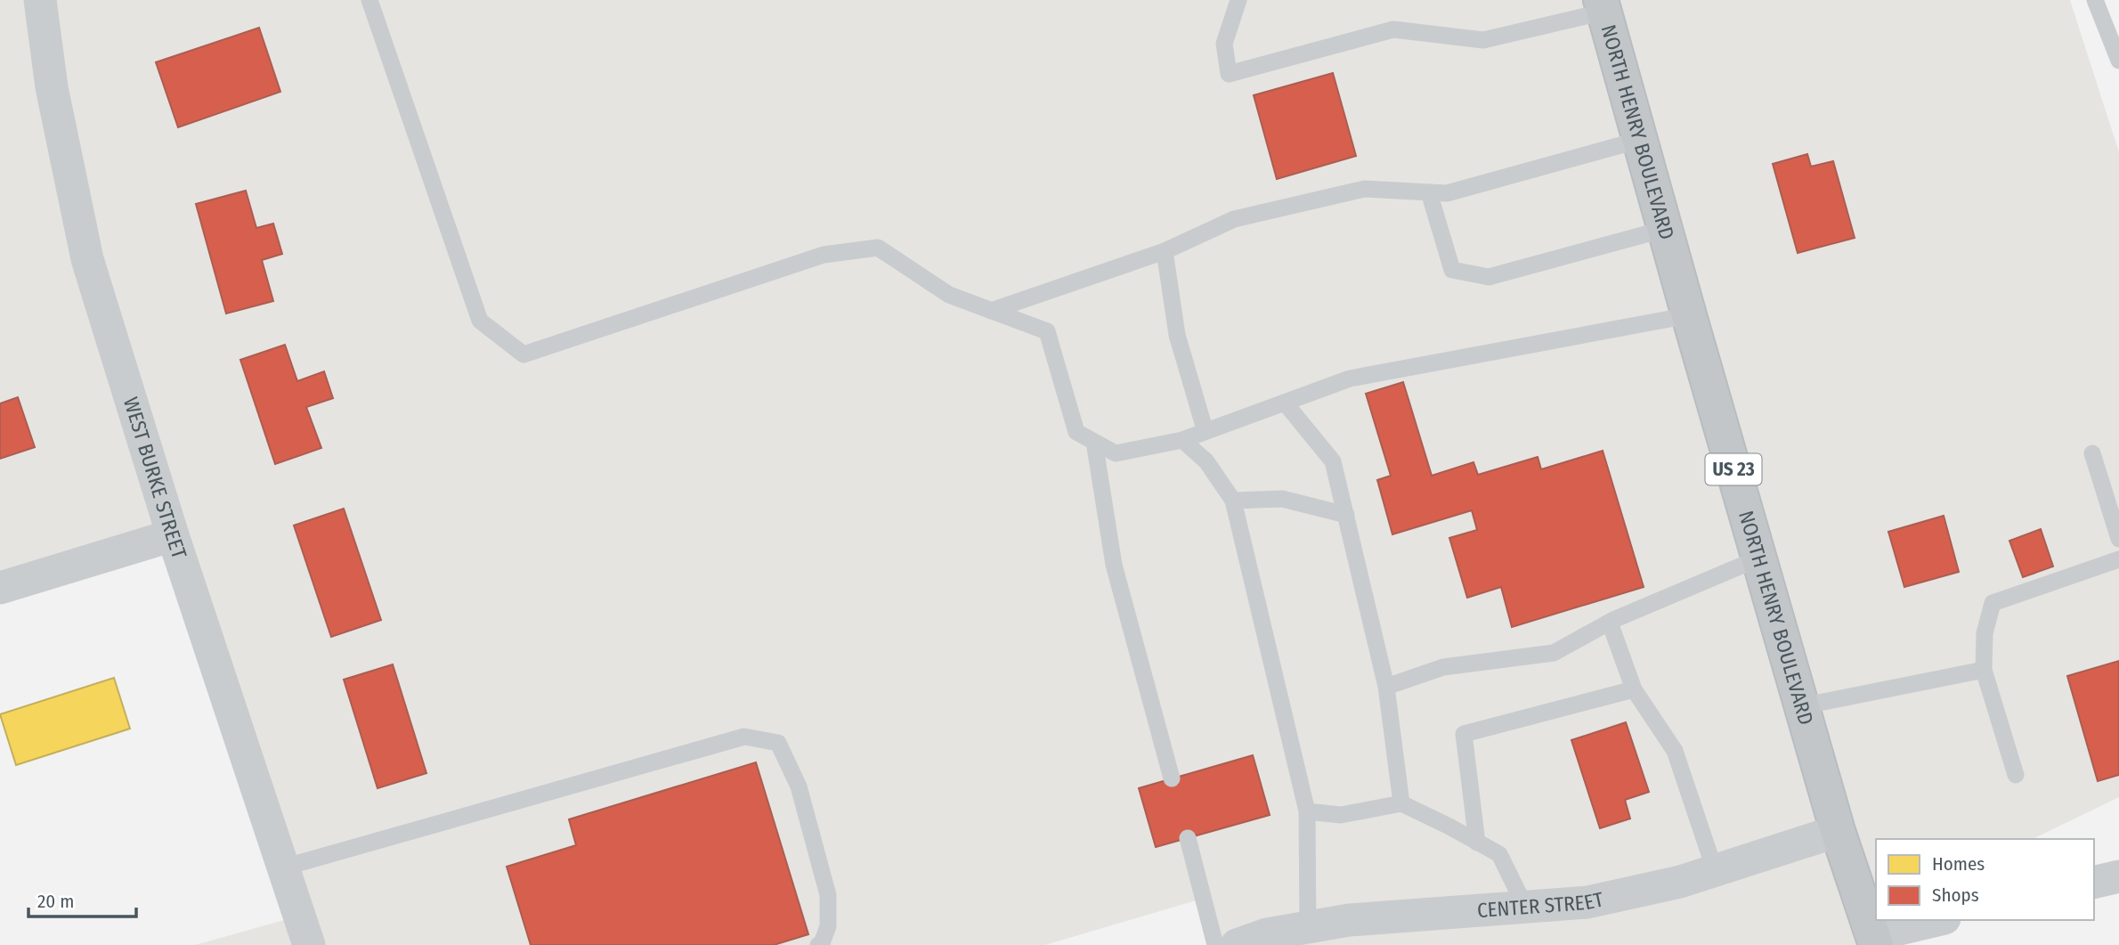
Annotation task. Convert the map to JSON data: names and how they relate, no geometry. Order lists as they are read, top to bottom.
{
  "streets": {
    "highway": ["NORTH HENRY BOULEVARD", "US 23"],
    "street": ["WEST BURKE STREET", "CENTER STREET"]
  },
  "crossings": [
    ["NORTH HENRY BOULEVARD", "CENTER STREET"]
  ],
  "legend": ["Homes", "Shops"],
  "scale_bar": "20 m"
}
